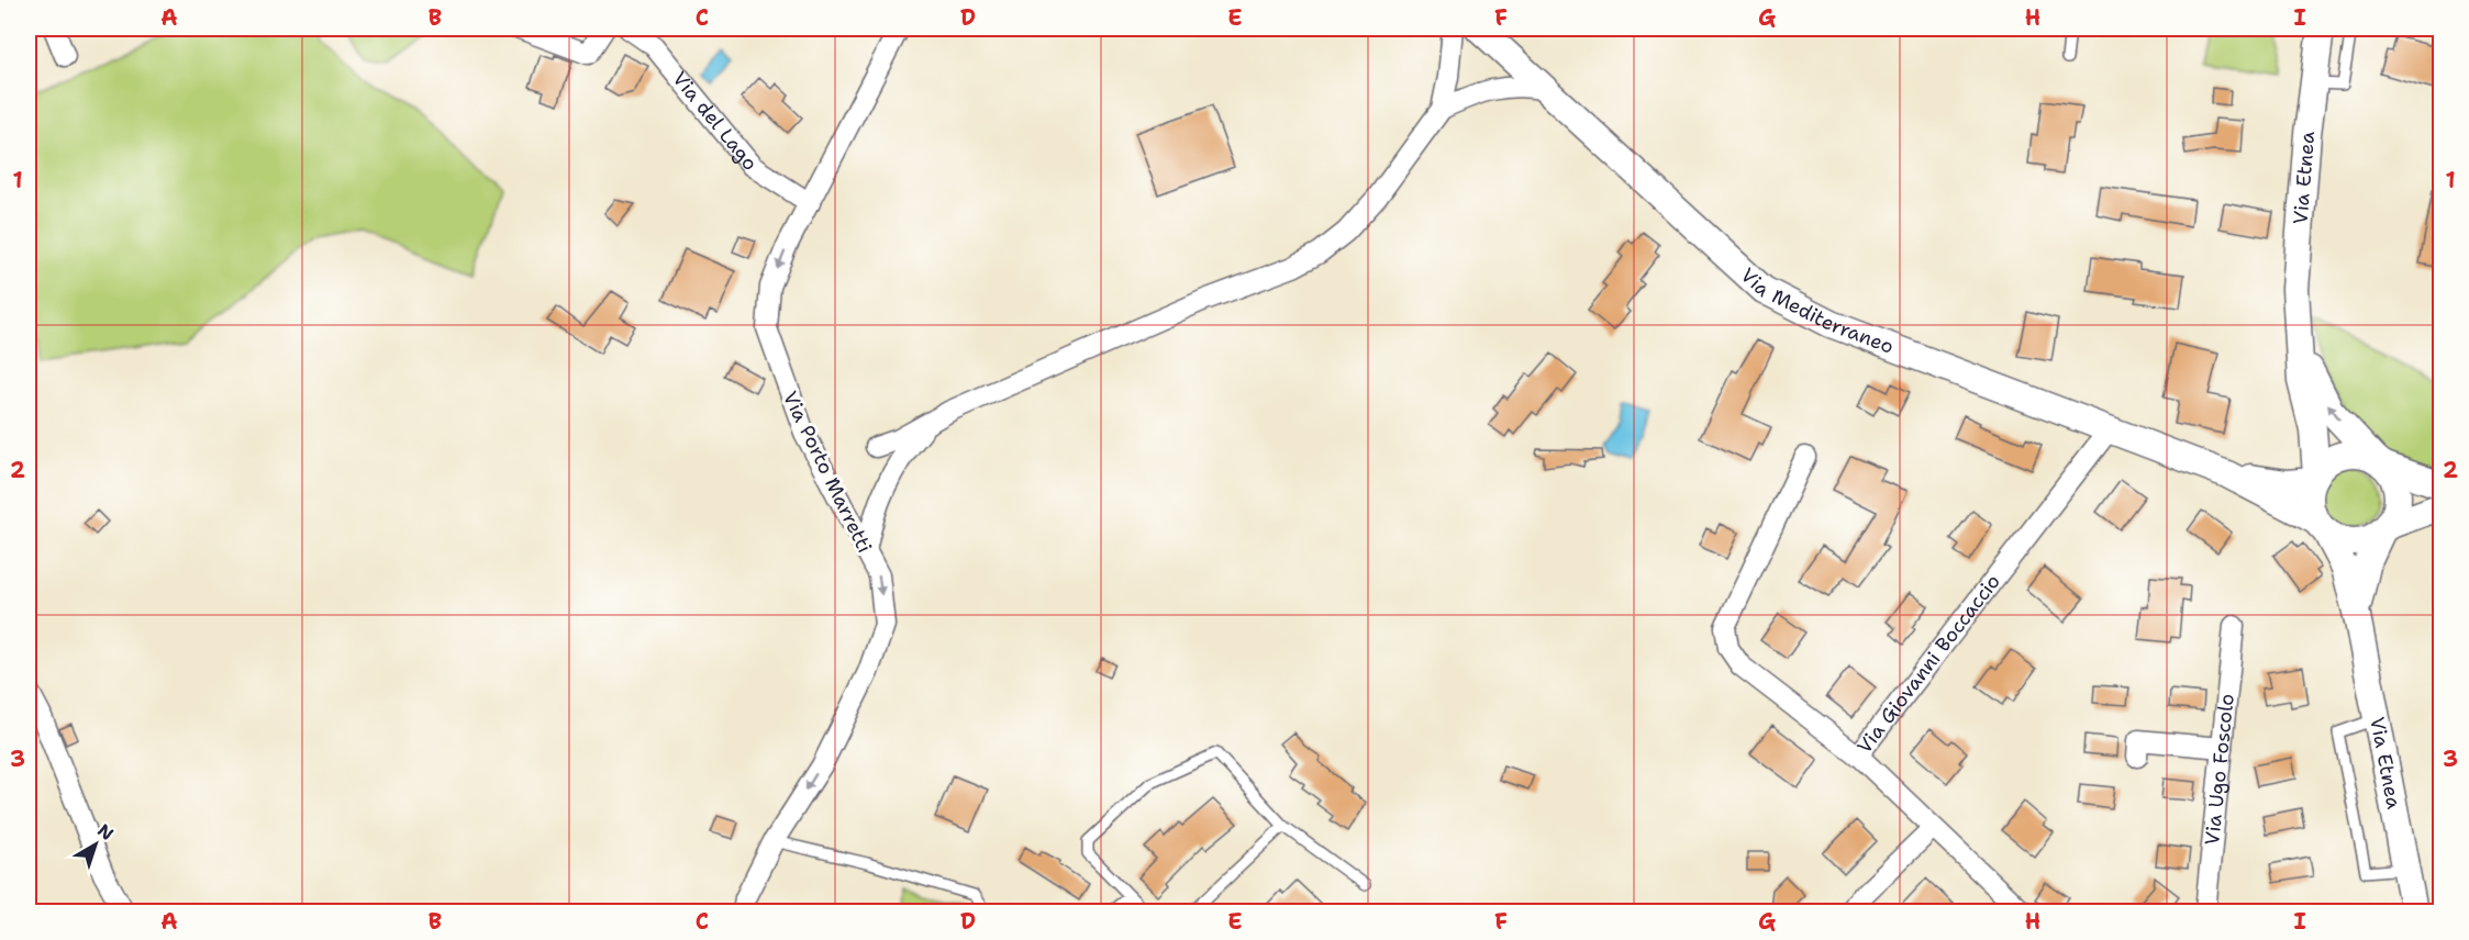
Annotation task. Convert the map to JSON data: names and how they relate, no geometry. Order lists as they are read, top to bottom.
{
  "streets": {
    "street": [
      "Via del Lago",
      "Via Etnea",
      "Via Mediterraneo",
      "Via Porto Marretti",
      "Via Giovanni Boccaccio",
      "Via Ugo Foscolo"
    ]
  },
  "crossings": [
    ["Via del Lago", "Via Porto Marretti"],
    ["Via Mediterraneo", "Via Giovanni Boccaccio"]
  ],
  "one_way": ["Via Porto Marretti"],
  "north": "top right",
  "grid": {
    "columns": [
      "A",
      "B",
      "C",
      "D",
      "E",
      "F",
      "G",
      "H",
      "I"
    ],
    "rows": ["1", "2", "3"]
  }
}
